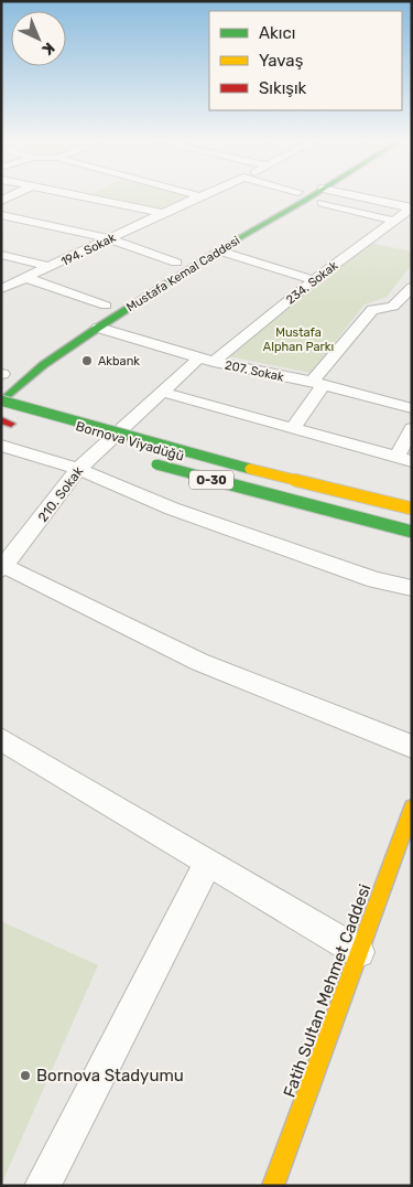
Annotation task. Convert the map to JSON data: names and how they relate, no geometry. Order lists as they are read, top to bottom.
{
  "streets": {
    "main road": [
      "Mustafa Kemal Caddesi",
      "Bornova Viyadüğü",
      "O-30",
      "Fatih Sultan Mehmet Caddesi"
    ],
    "street": [
      "194. Sokak",
      "234. Sokak",
      "207. Sokak",
      "210. Sokak"
    ]
  },
  "crossings": [
    ["Mustafa Kemal Caddesi", "207. Sokak"],
    ["Mustafa Kemal Caddesi", "Bornova Viyadüğü"],
    ["234. Sokak", "207. Sokak"],
    ["234. Sokak", "210. Sokak"],
    ["207. Sokak", "210. Sokak"]
  ],
  "parks": ["Mustafa Alphan Parkı"],
  "places": ["Akbank", "Bornova Stadyumu"],
  "legend": ["Akıcı", "Yavaş", "Sıkışık"],
  "north": "bottom right"
}
